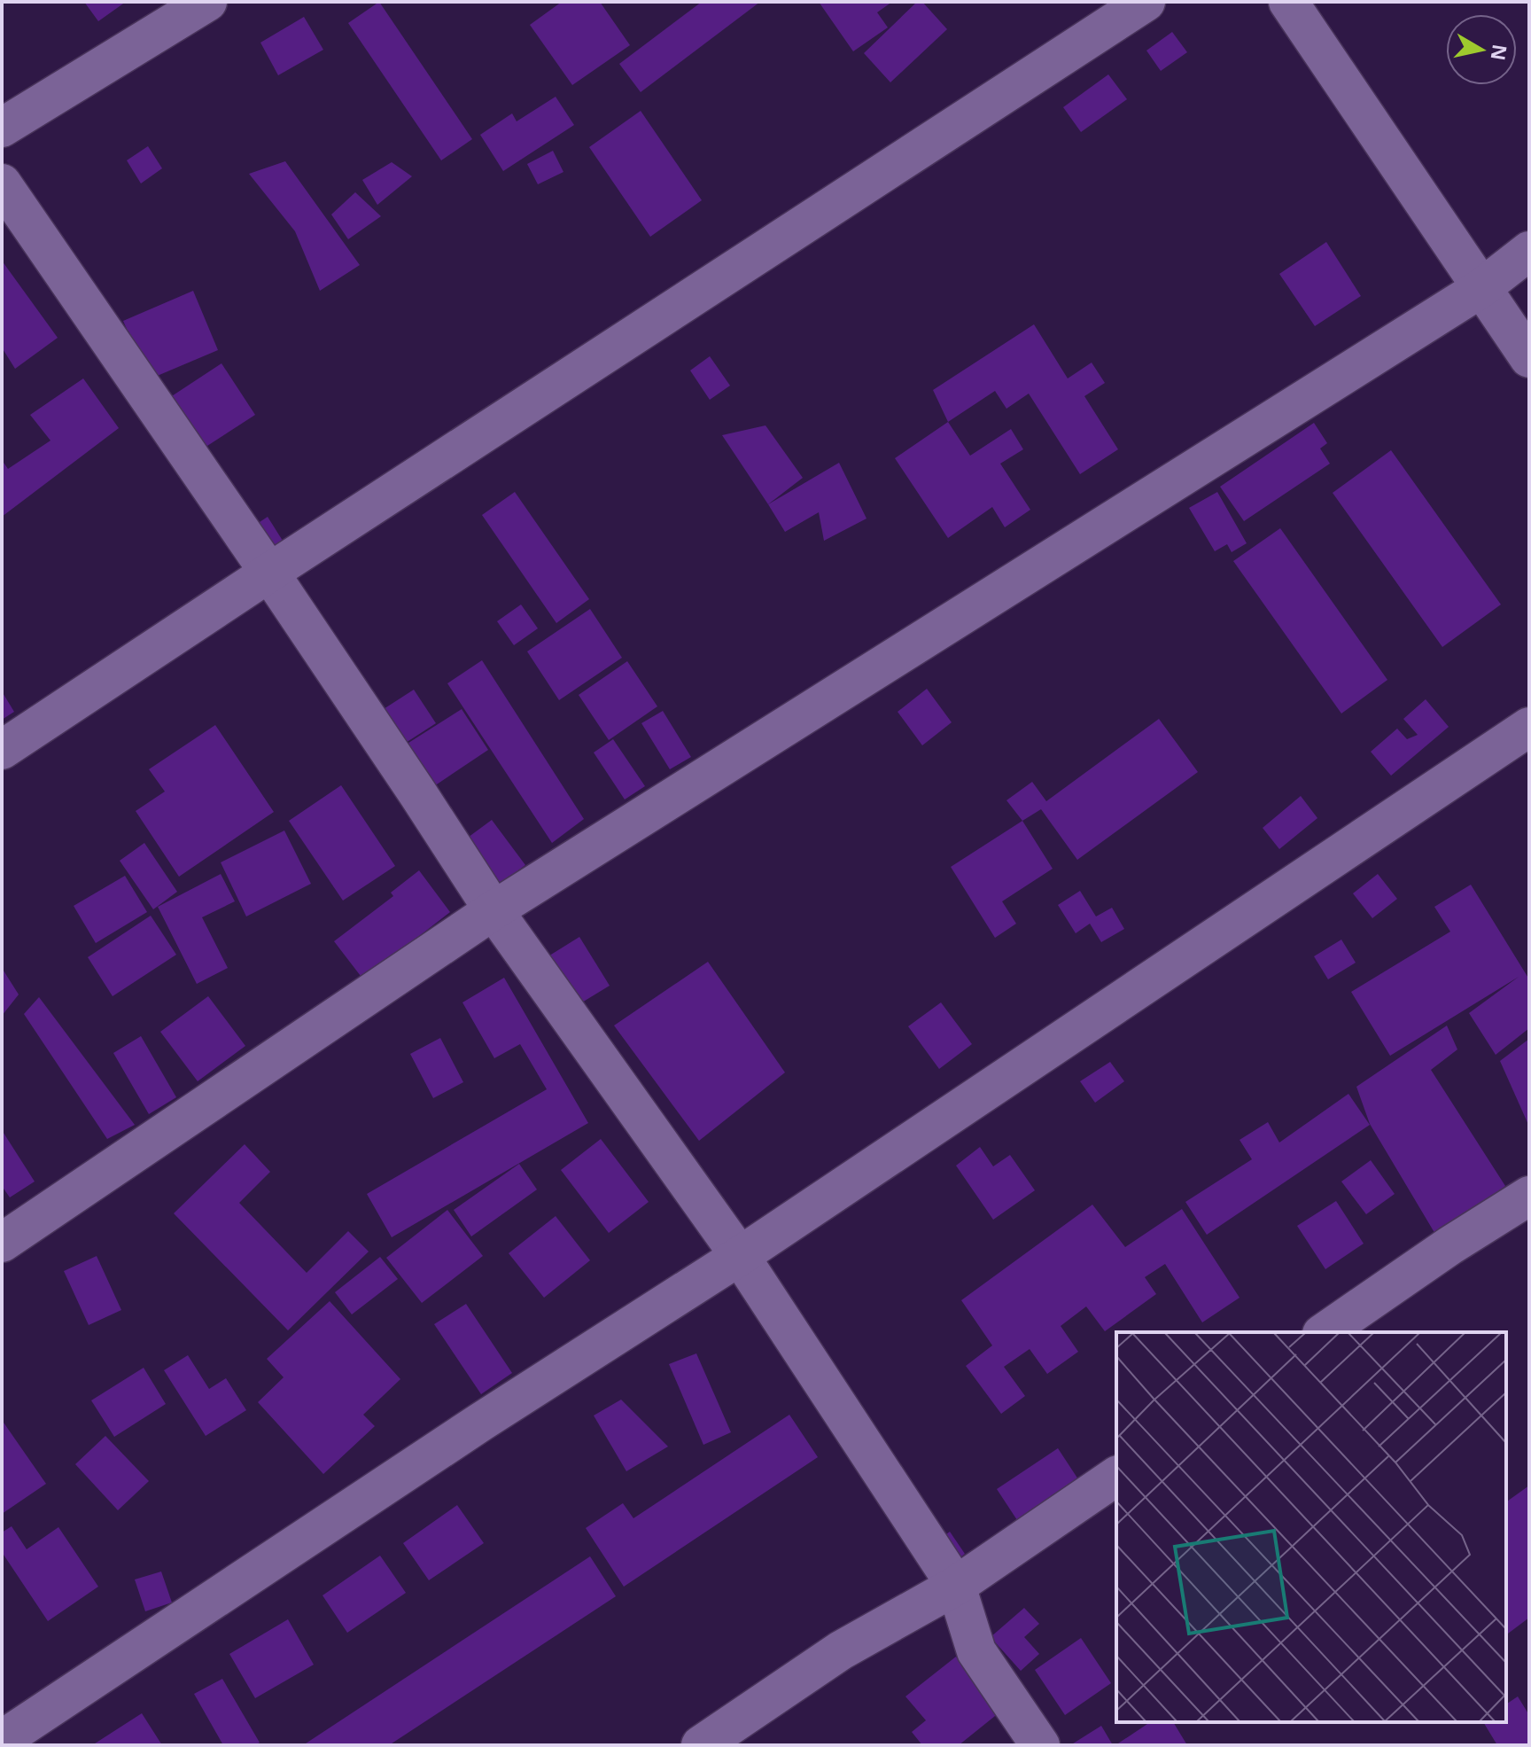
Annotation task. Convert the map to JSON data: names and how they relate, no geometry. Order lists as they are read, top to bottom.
{
  "north": "right"
}
